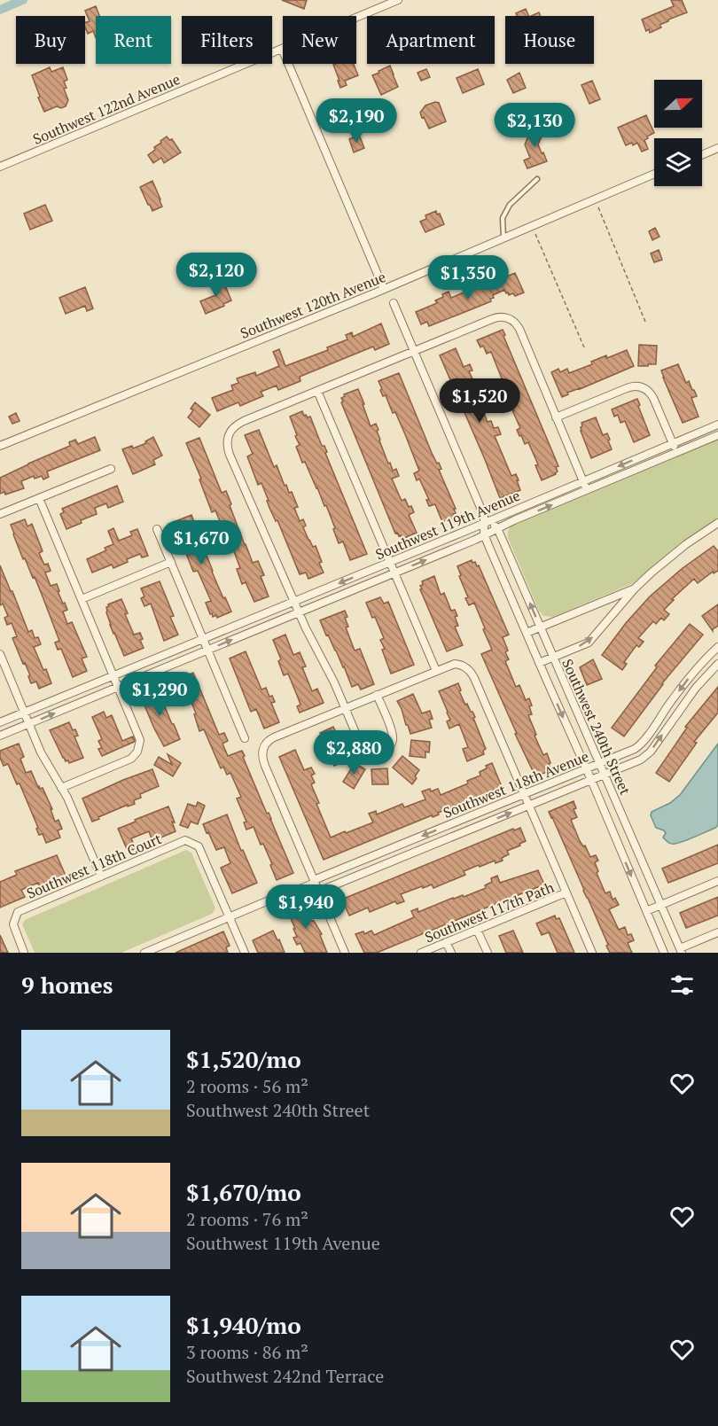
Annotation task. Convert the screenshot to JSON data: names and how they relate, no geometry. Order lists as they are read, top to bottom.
{
  "streets": {
    "street": [
      "Southwest 122nd Avenue",
      "Southwest 120th Avenue",
      "Southwest 119th Avenue",
      "Southwest 240th Street",
      "Southwest 118th Avenue",
      "Southwest 118th Court",
      "Southwest 117th Path"
    ]
  },
  "crossings": [
    ["Southwest 119th Avenue", "Southwest 240th Street"],
    ["Southwest 240th Street", "Southwest 118th Avenue"],
    ["Southwest 118th Avenue", "Southwest 118th Court"]
  ],
  "north": "right",
  "page": {
    "chip": [
      "Buy",
      "Rent",
      "Filters",
      "New",
      "Apartment",
      "House"
    ],
    "price": [
      "$2,190",
      "$2,130",
      "$2,120",
      "$1,350",
      "$1,520",
      "$1,670",
      "$1,290",
      "$2,880",
      "$1,940"
    ],
    "heading": "9 homes",
    "list": [
      {
        "name": "$1,520/mo",
        "note": "2 rooms · 56 m² · Southwest 240th Street"
      },
      {
        "name": "$1,670/mo",
        "note": "2 rooms · 76 m² · Southwest 119th Avenue"
      },
      {
        "name": "$1,940/mo",
        "note": "3 rooms · 86 m² · Southwest 242nd Terrace"
      }
    ]
  }
}
